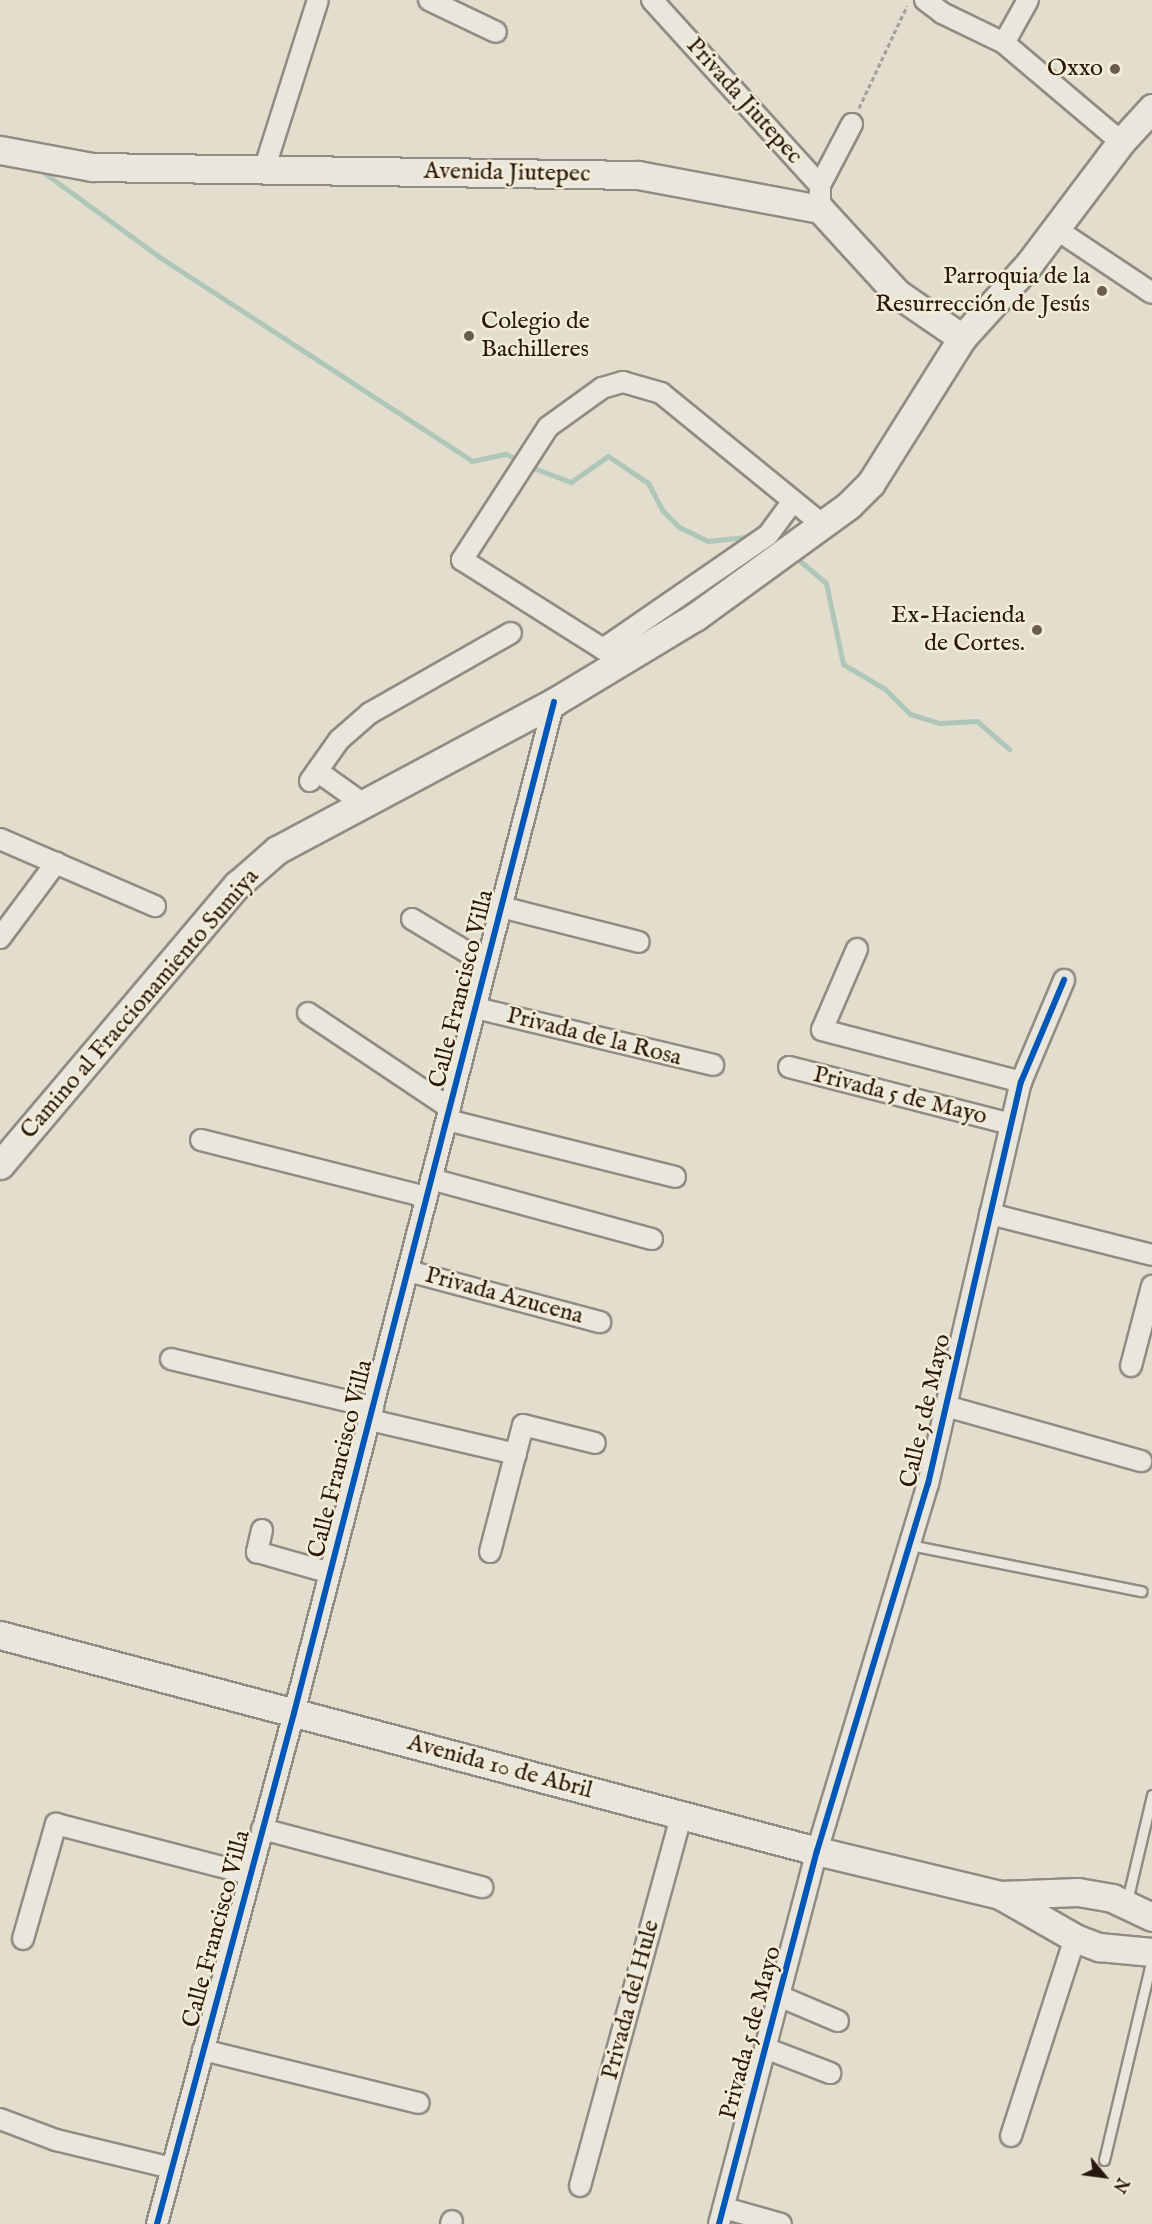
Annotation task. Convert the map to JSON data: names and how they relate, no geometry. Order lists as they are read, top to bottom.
{
  "streets": {
    "street": [
      "Privada Jiutepec",
      "Avenida Jiutepec",
      "Calle Francisco Villa",
      "Camino al Fraccionamiento Sumiya",
      "Privada de la Rosa",
      "Privada 5 de Mayo",
      "Privada Azucena",
      "Calle 5 de Mayo",
      "Avenida 10 de Abril",
      "Privada del Hule"
    ]
  },
  "crossings": [
    ["Privada Jiutepec", "Avenida Jiutepec"],
    ["Calle Francisco Villa", "Camino al Fraccionamiento Sumiya"],
    ["Calle Francisco Villa", "Privada de la Rosa"],
    ["Calle Francisco Villa", "Privada Azucena"],
    ["Calle Francisco Villa", "Avenida 10 de Abril"],
    ["Privada 5 de Mayo", "Calle 5 de Mayo"],
    ["Privada 5 de Mayo", "Avenida 10 de Abril"],
    ["Calle 5 de Mayo", "Avenida 10 de Abril"],
    ["Avenida 10 de Abril", "Privada del Hule"]
  ],
  "places": [
    "Oxxo",
    "Parroquia de la Resurrección de Jesús",
    "Colegio de Bachilleres",
    "Ex-Hacienda de Cortes."
  ],
  "north": "bottom right"
}
